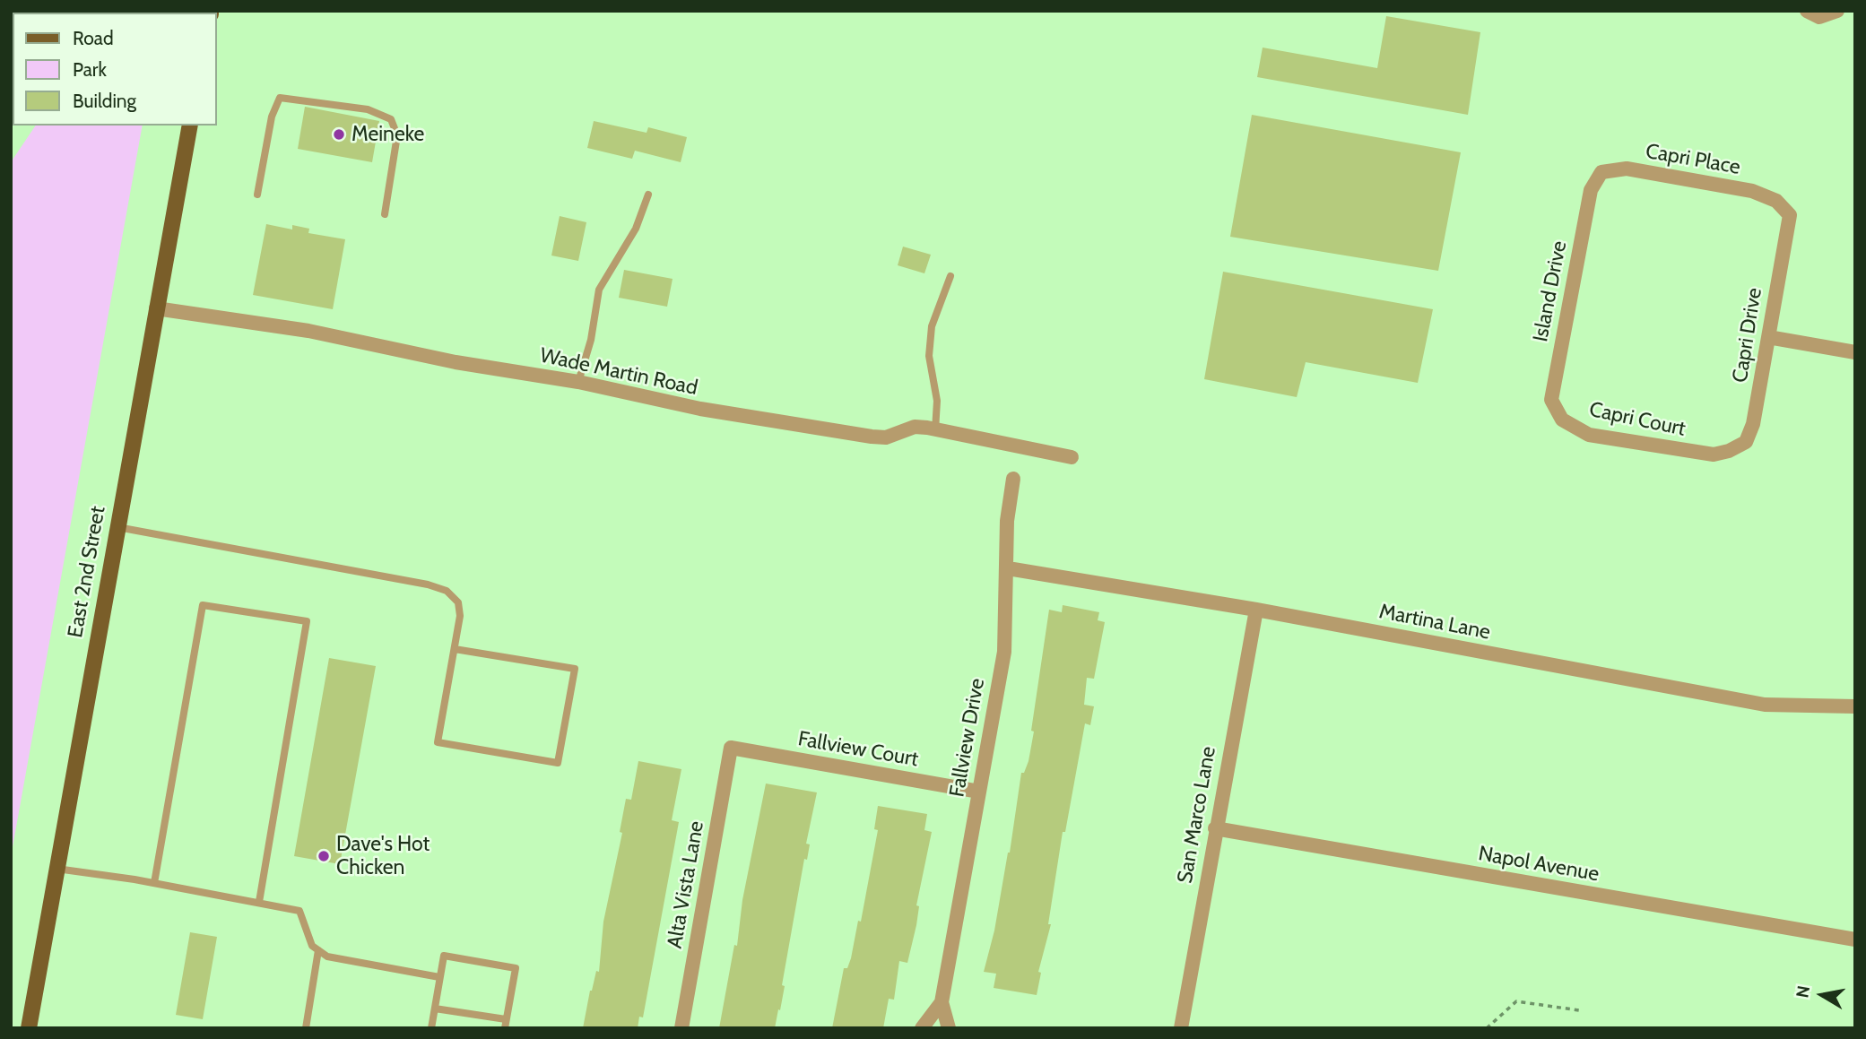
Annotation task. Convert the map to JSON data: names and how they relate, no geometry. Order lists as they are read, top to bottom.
{
  "streets": {
    "main road": ["East 2nd Street"],
    "street": [
      "Capri Place",
      "Island Drive",
      "Capri Drive",
      "Wade Martin Road",
      "Capri Court",
      "Martina Lane",
      "Fallview Drive",
      "Fallview Court",
      "San Marco Lane",
      "Napol Avenue",
      "Alta Vista Lane"
    ]
  },
  "crossings": [
    ["Capri Place", "Island Drive"],
    ["Capri Place", "Capri Drive"],
    ["Island Drive", "Capri Court"],
    ["Capri Drive", "Capri Court"],
    ["Wade Martin Road", "East 2nd Street"],
    ["Martina Lane", "Fallview Drive"],
    ["Martina Lane", "San Marco Lane"],
    ["Fallview Drive", "Fallview Court"],
    ["Fallview Court", "Alta Vista Lane"],
    ["San Marco Lane", "Napol Avenue"]
  ],
  "places": ["Meineke", "Dave's Hot Chicken"],
  "legend": ["Road", "Park", "Building"],
  "north": "left"
}
